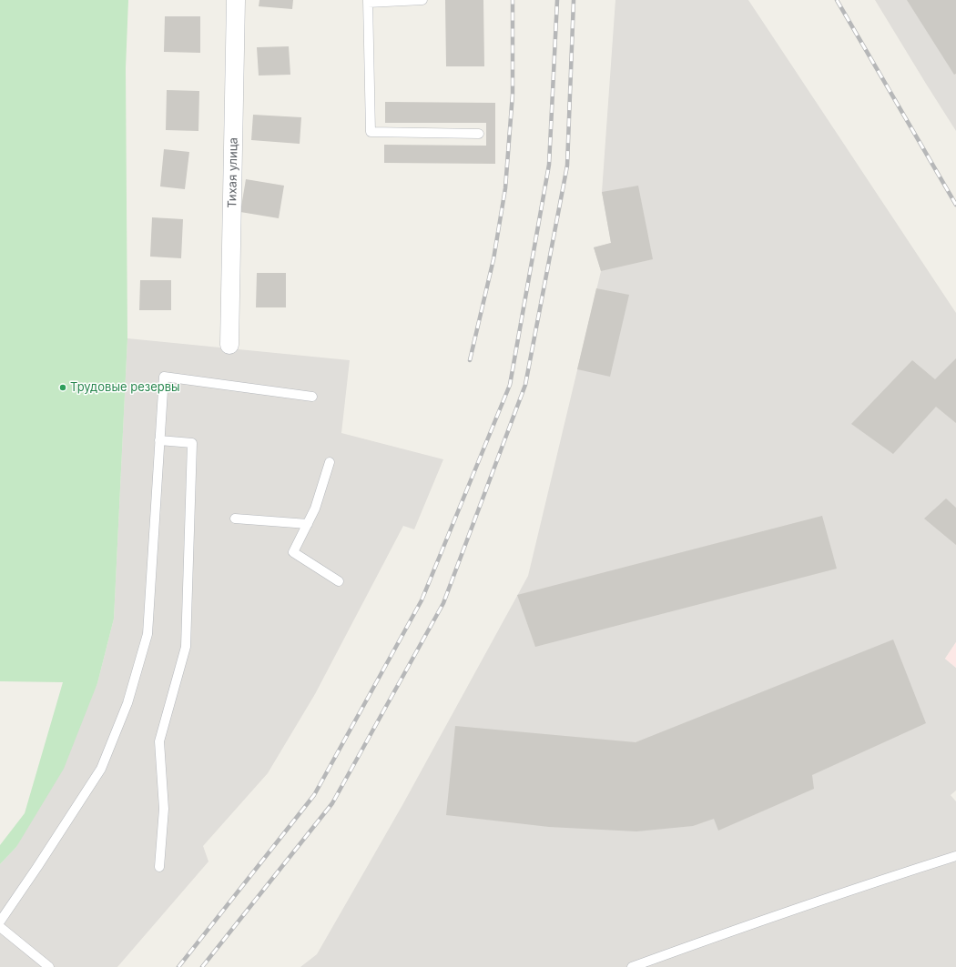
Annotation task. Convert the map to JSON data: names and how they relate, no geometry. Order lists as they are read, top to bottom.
{
  "streets": {
    "street": ["Тихая улица"]
  },
  "places": ["Трудовые резервы"]
}
